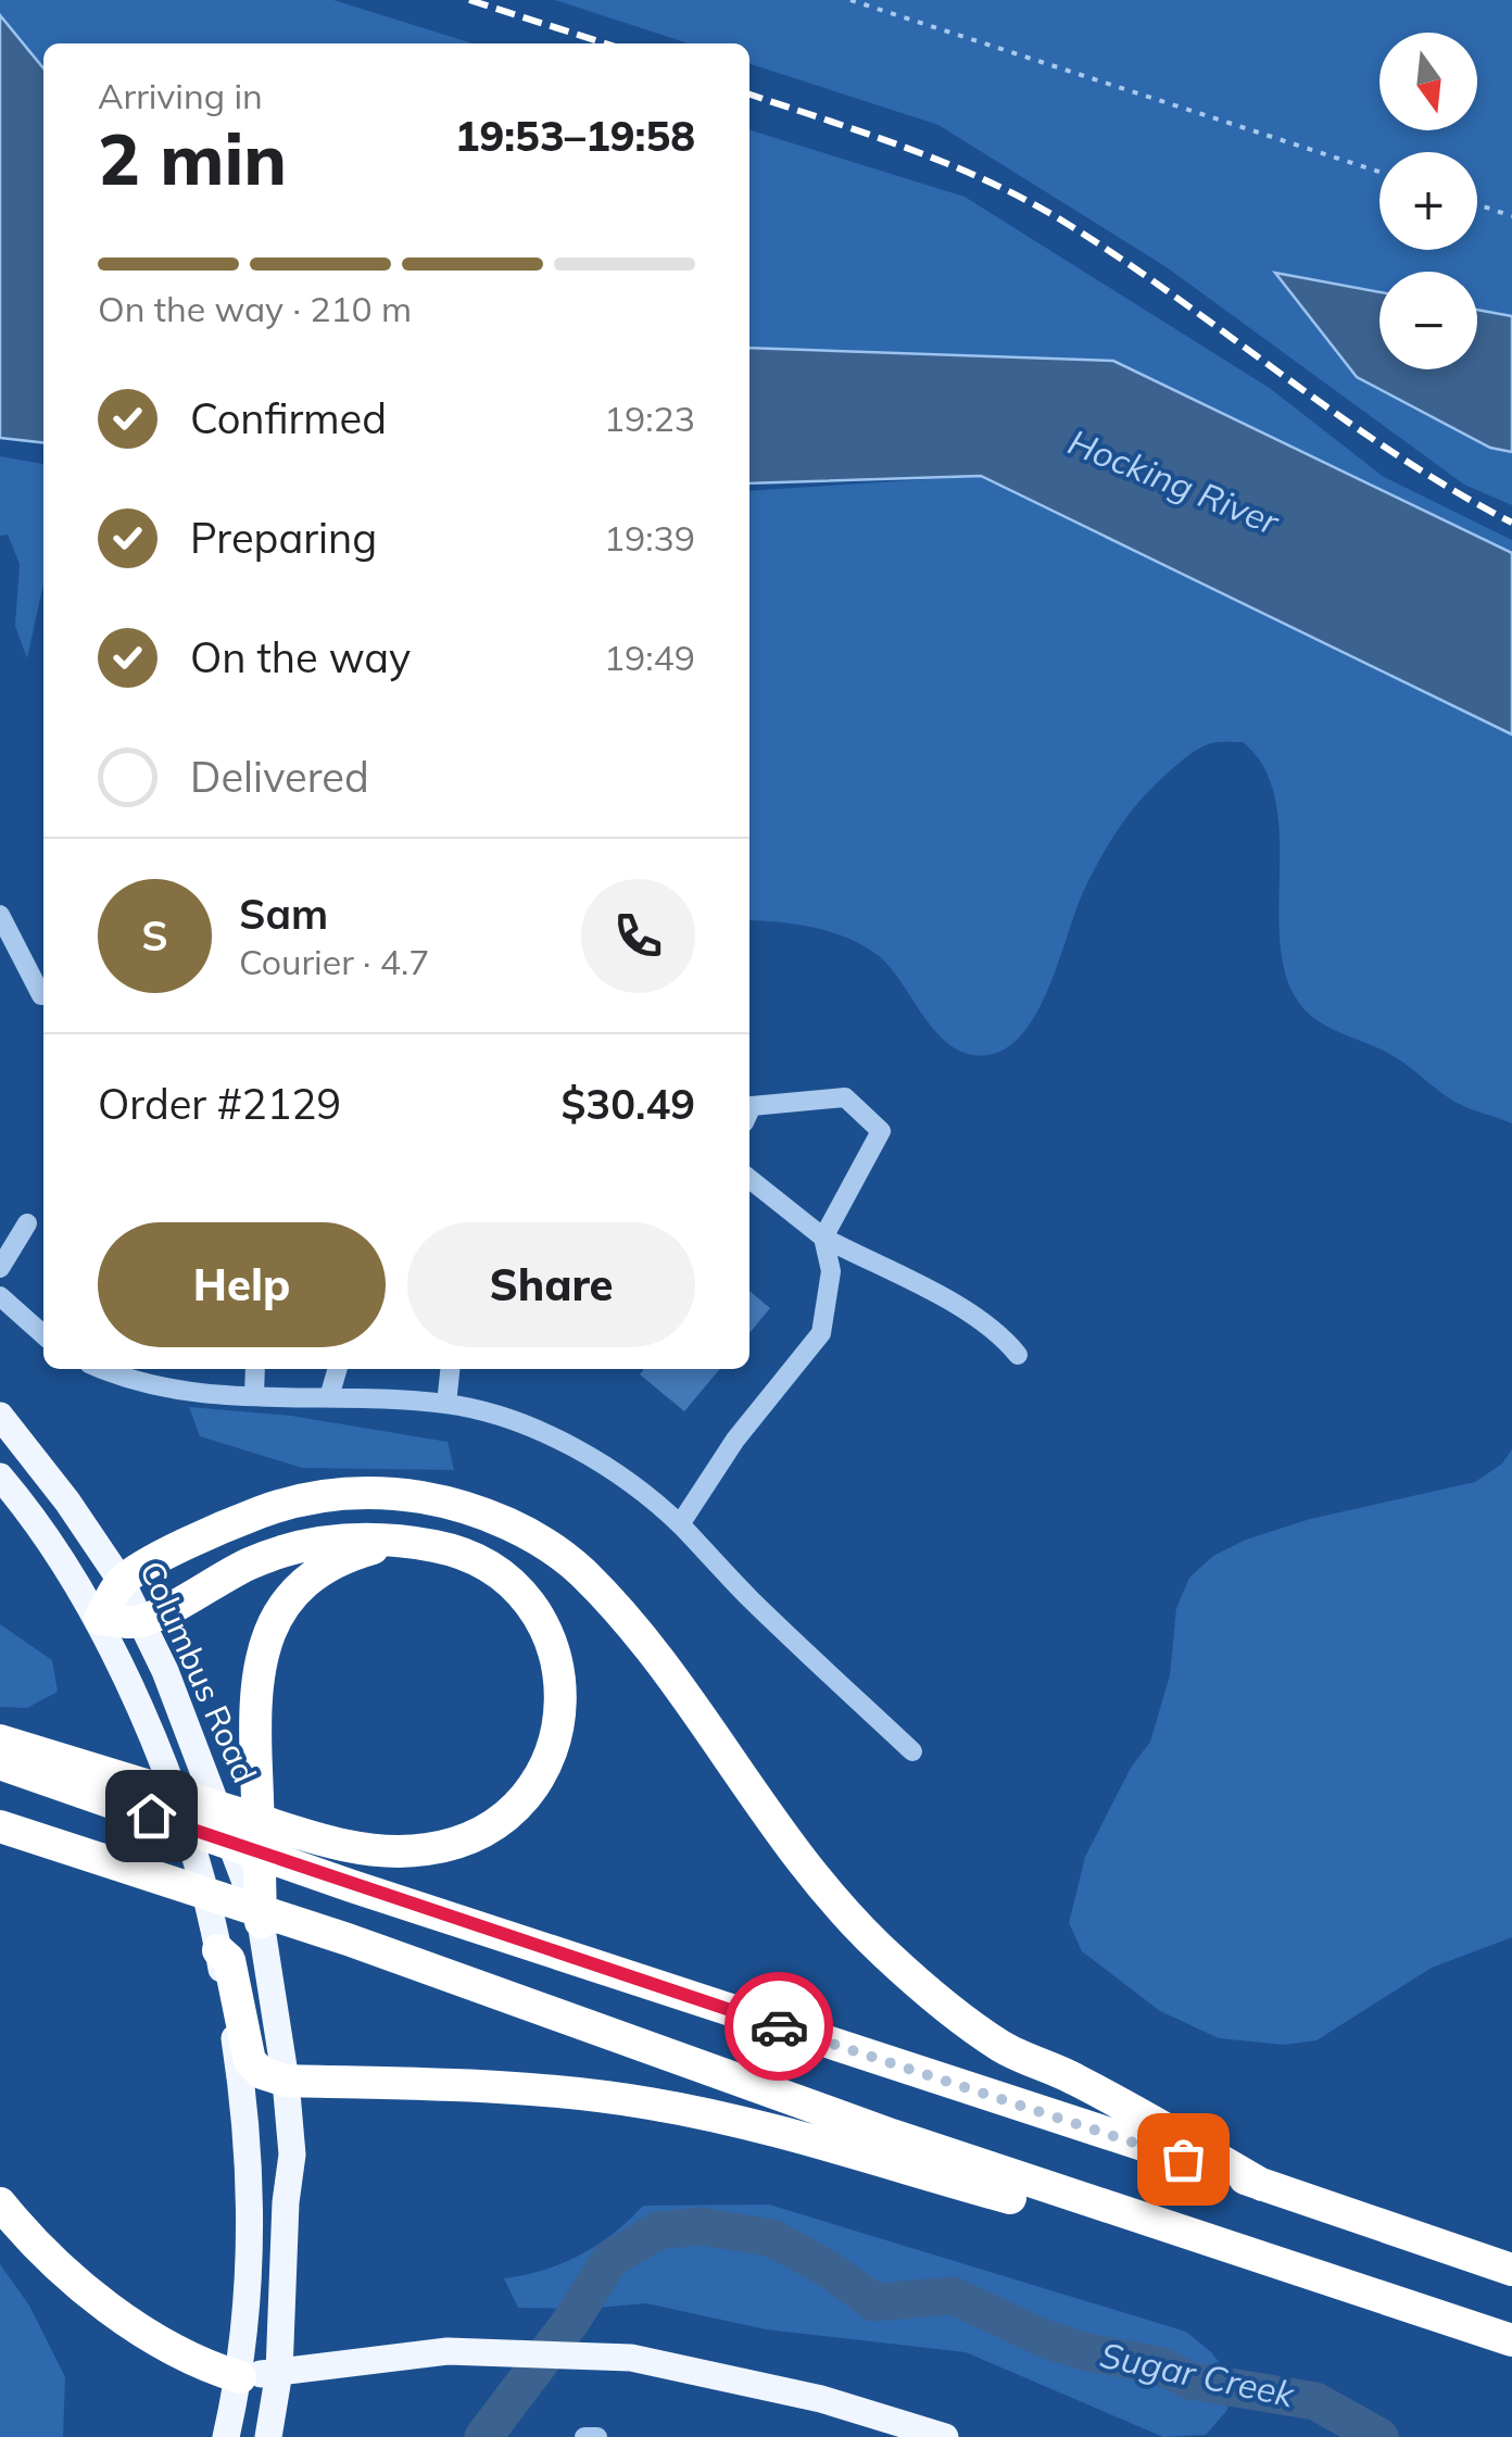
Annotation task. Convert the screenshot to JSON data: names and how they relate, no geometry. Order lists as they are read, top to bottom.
{
  "streets": {
    "main road": ["Columbus Road"]
  },
  "water": ["Hocking River", "Sugar Creek"],
  "north": "bottom",
  "page": {
    "map_buttons": ["+", "−"],
    "heading": ["2 min", "Arriving in", "19:53–19:58"],
    "panel": [
      "Sam",
      "Courier · 4.7",
      "Order #2129",
      "$30.49"
    ],
    "bar": "On the way · 210 m",
    "list": [
      ["Confirmed", "19:23"],
      ["Preparing", "19:39"],
      ["On the way", "19:49"],
      "Delivered"
    ],
    "round": "S",
    "buttons": ["Help", "Share"]
  }
}
